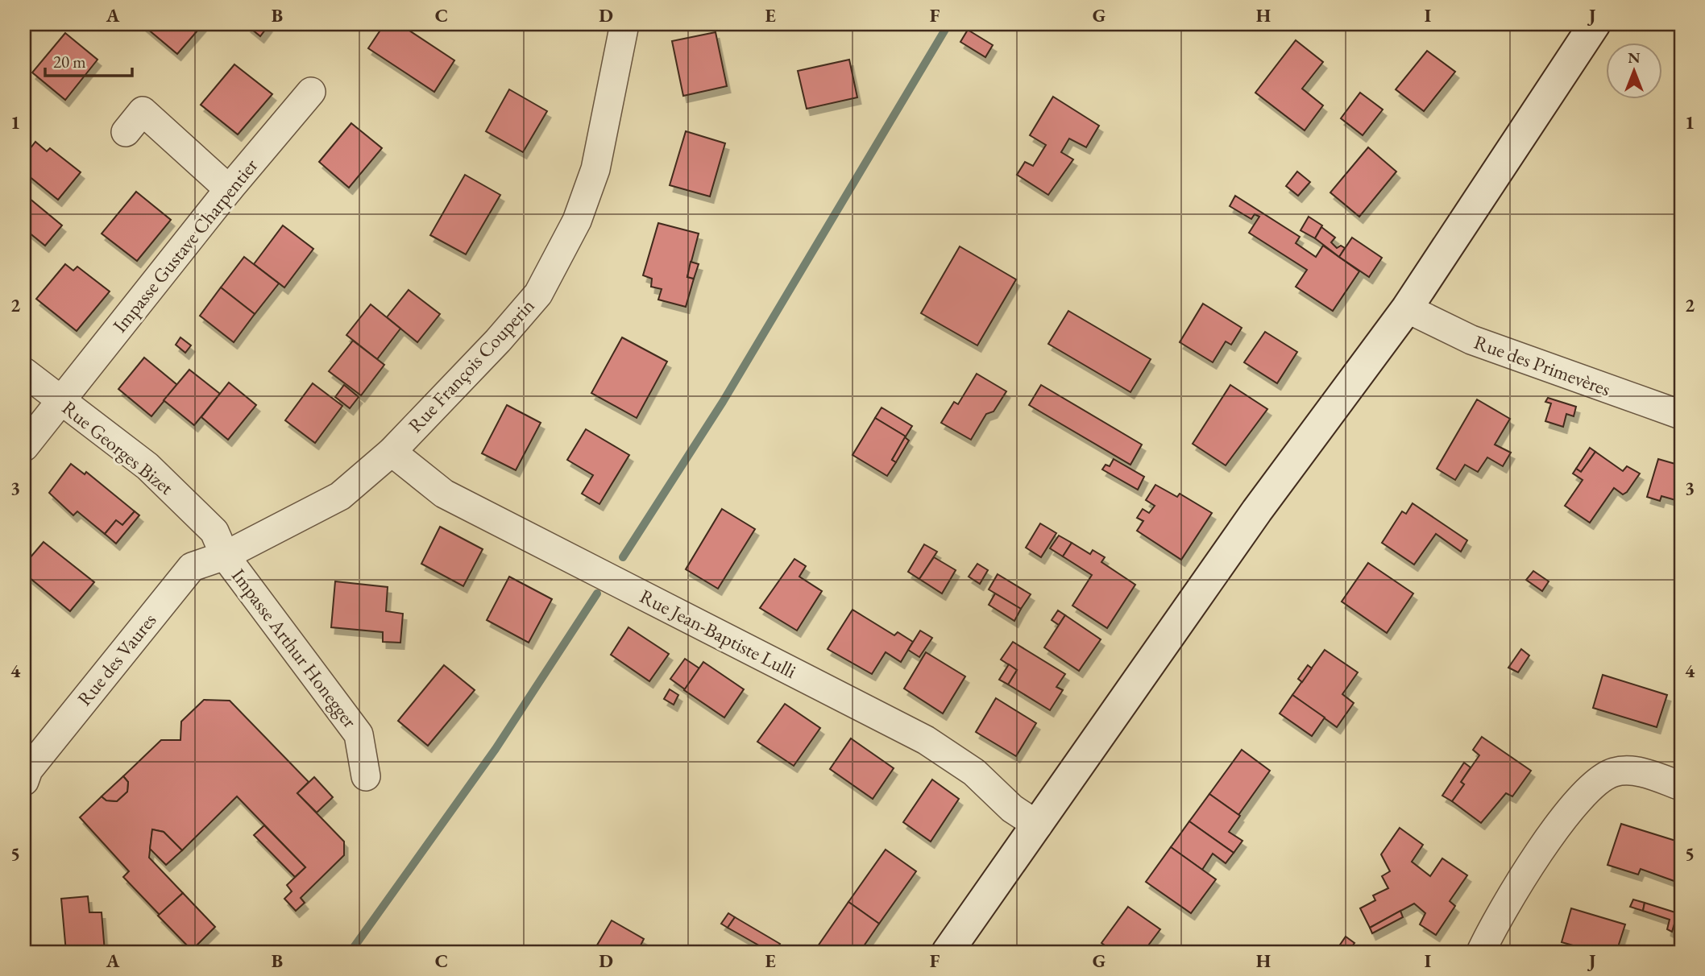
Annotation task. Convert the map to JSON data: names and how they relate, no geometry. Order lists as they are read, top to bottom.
{
  "streets": {
    "street": [
      "Impasse Gustave Charpentier",
      "Rue François Couperin",
      "Rue des Primevères",
      "Rue Georges Bizet",
      "Rue Jean-Baptiste Lulli",
      "Impasse Arthur Honegger",
      "Rue des Vaures"
    ]
  },
  "crossings": [
    ["Impasse Gustave Charpentier", "Rue Georges Bizet"],
    ["Rue François Couperin", "Rue Georges Bizet"],
    ["Rue François Couperin", "Rue Jean-Baptiste Lulli"],
    ["Rue François Couperin", "Impasse Arthur Honegger"],
    ["Rue François Couperin", "Rue des Vaures"],
    ["Rue Georges Bizet", "Impasse Arthur Honegger"],
    ["Rue Georges Bizet", "Rue des Vaures"],
    ["Impasse Arthur Honegger", "Rue des Vaures"]
  ],
  "scale_bar": "20 m",
  "north": "top",
  "grid": {
    "columns": [
      "A",
      "B",
      "C",
      "D",
      "E",
      "F",
      "G",
      "H",
      "I",
      "J"
    ],
    "rows": [
      "1",
      "2",
      "3",
      "4",
      "5"
    ]
  }
}
